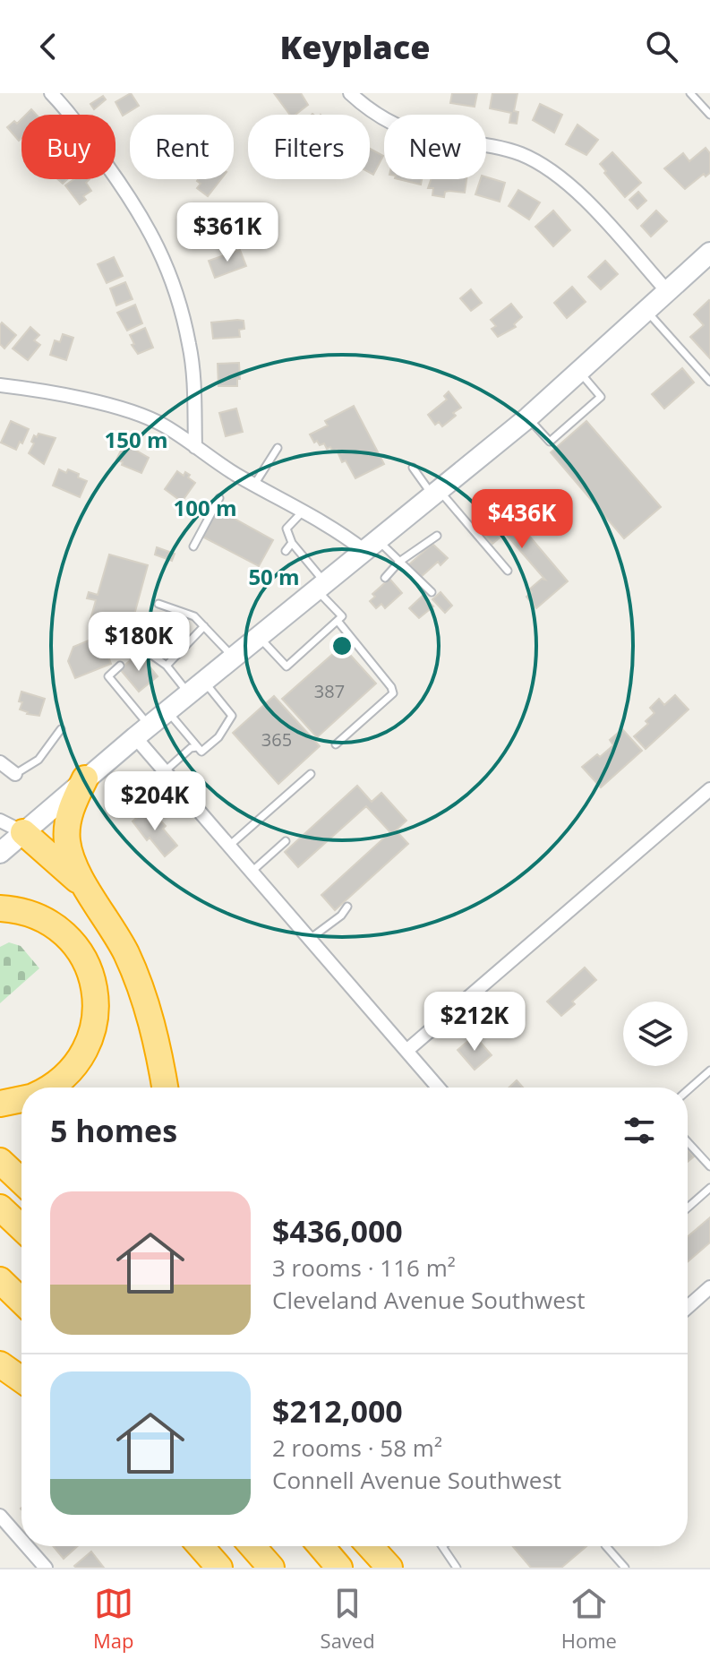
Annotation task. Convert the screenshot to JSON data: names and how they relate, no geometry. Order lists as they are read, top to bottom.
{
  "house_numbers": ["387", "365"],
  "page": {
    "header": "Keyplace",
    "chip": [
      "Buy",
      "Rent",
      "Filters",
      "New"
    ],
    "price": [
      "$361K",
      "$436K",
      "$180K",
      "$204K",
      "$212K"
    ],
    "heading": "5 homes",
    "list": [
      {
        "name": "$436,000",
        "note": "3 rooms · 116 m² · Cleveland Avenue Southwest"
      },
      {
        "name": "$212,000",
        "note": "2 rooms · 58 m² · Connell Avenue Southwest"
      }
    ],
    "tabs": ["Map", "Saved", "Home"]
  },
  "rings": ["150 m", "100 m", "50 m"]
}
